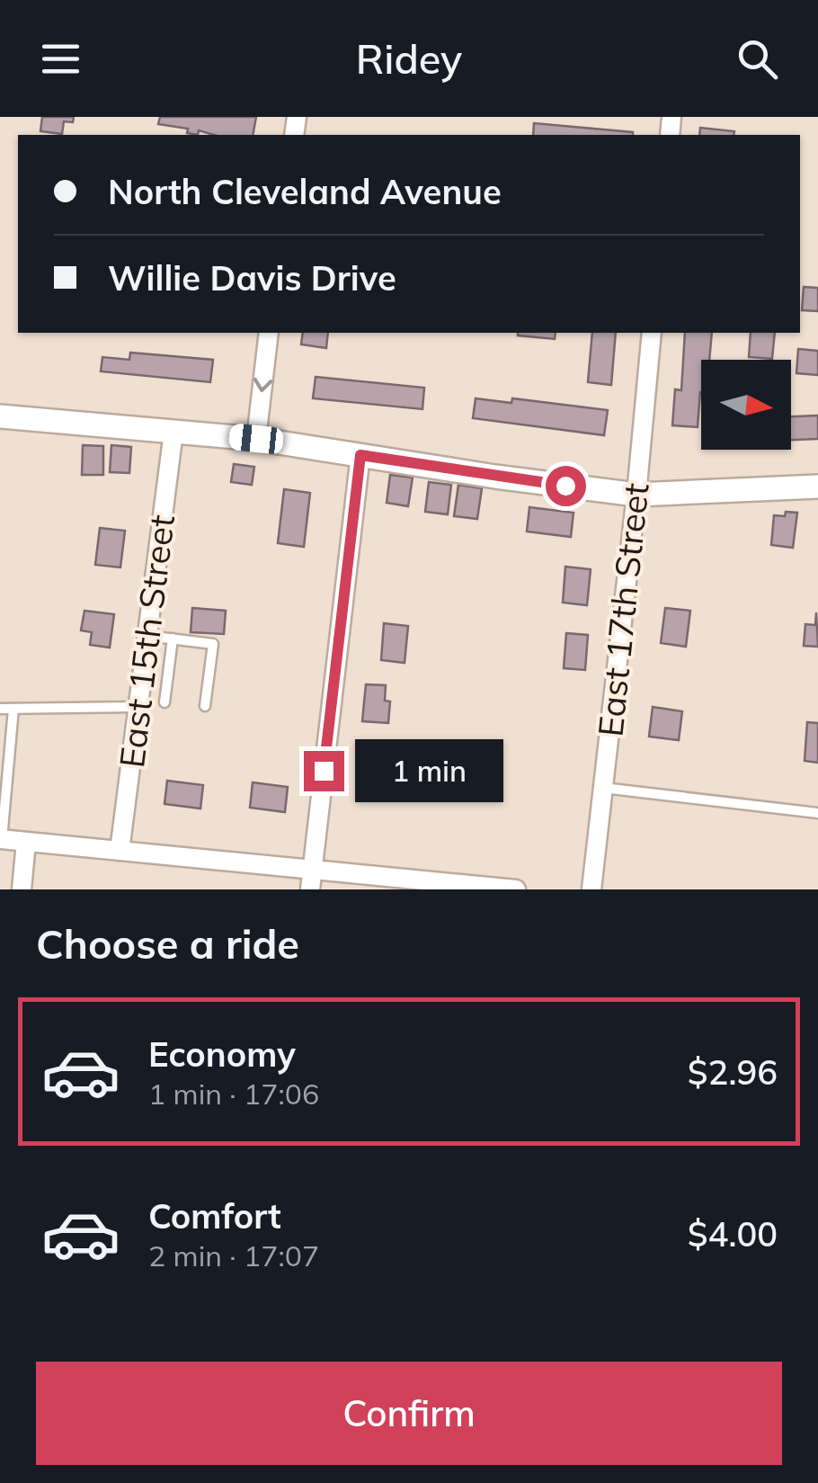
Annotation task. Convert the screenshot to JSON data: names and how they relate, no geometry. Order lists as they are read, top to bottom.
{
  "streets": {
    "street": ["East 17th Street", "East 15th Street"]
  },
  "north": "right",
  "page": {
    "header": "Ridey",
    "banner": ["North Cleveland Avenue", "Willie Davis Drive"],
    "bubble": "1 min",
    "heading": "Choose a ride",
    "list": [
      {
        "name": "Economy",
        "note": "1 min · 17:06",
        "value": "$2.96"
      },
      {
        "name": "Comfort",
        "note": "2 min · 17:07",
        "value": "$4.00"
      }
    ],
    "buttons": "Confirm"
  }
}
